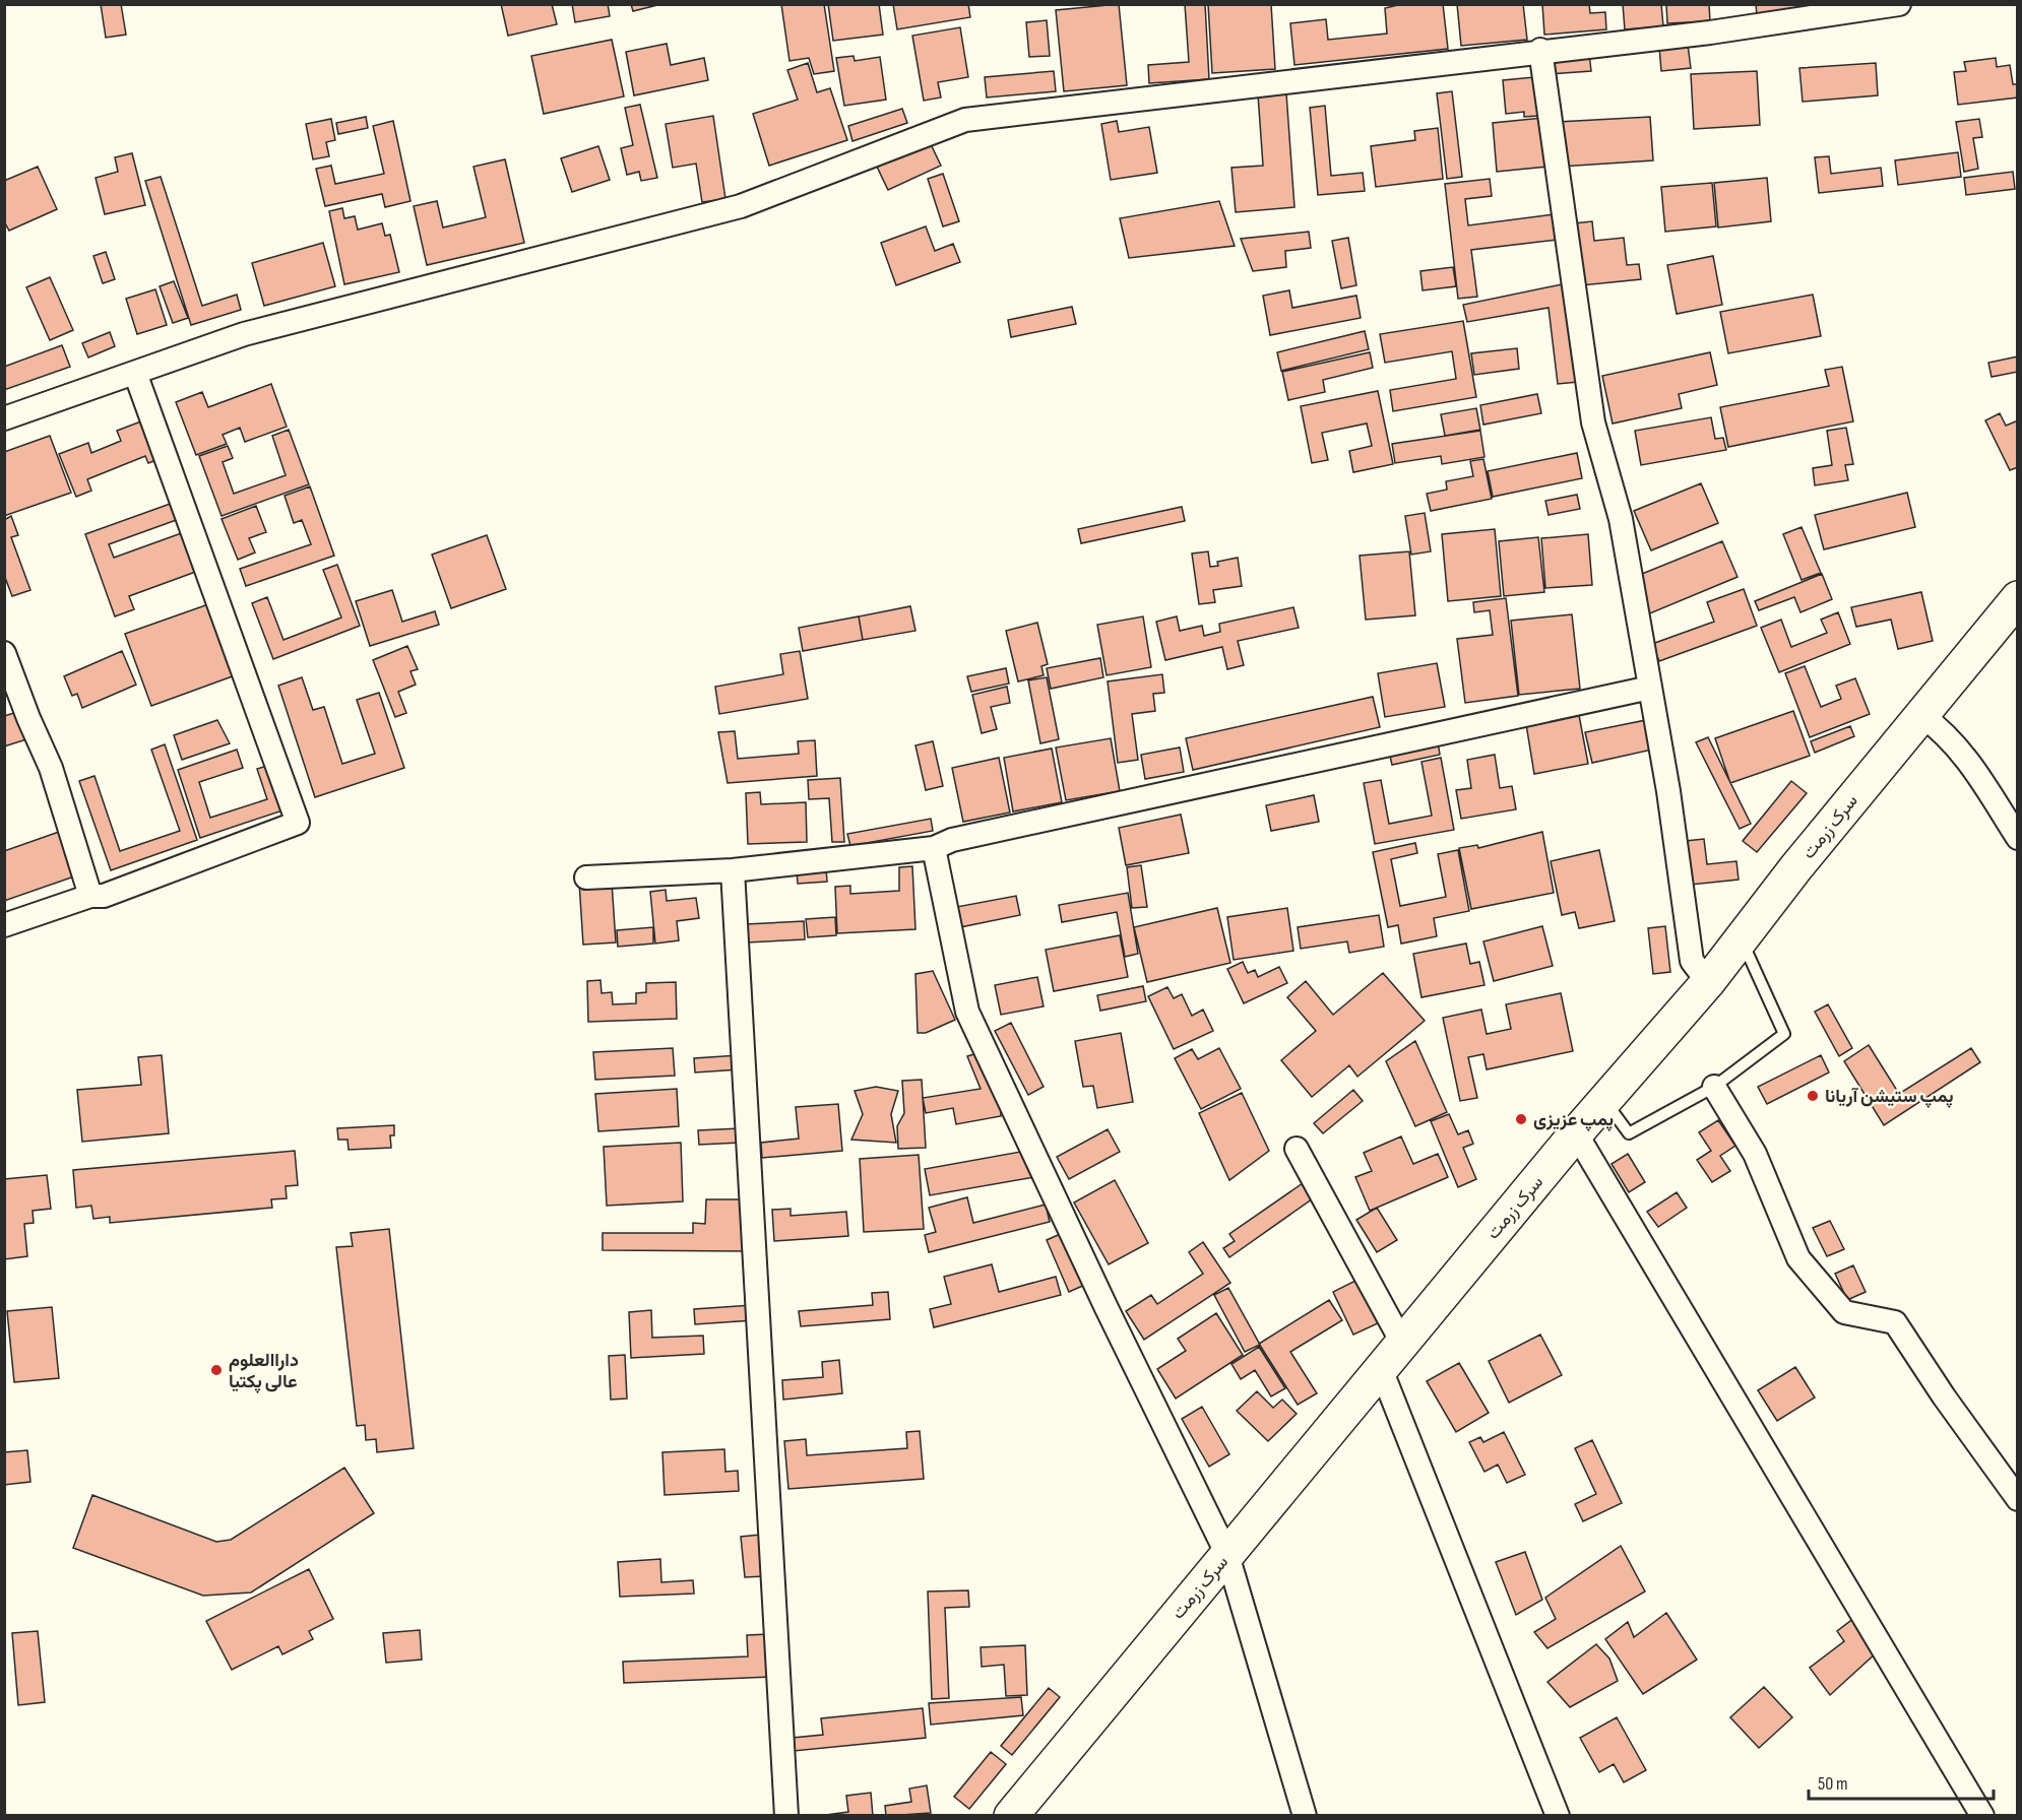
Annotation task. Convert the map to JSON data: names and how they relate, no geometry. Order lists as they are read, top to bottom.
{
  "streets": {
    "highway": ["سرک زرمت"]
  },
  "places": ["پمپ ستیشن آریانا", "پمپ عزیزی", "داراالعلوم عالی پکتیا"],
  "scale_bar": "50 m"
}
